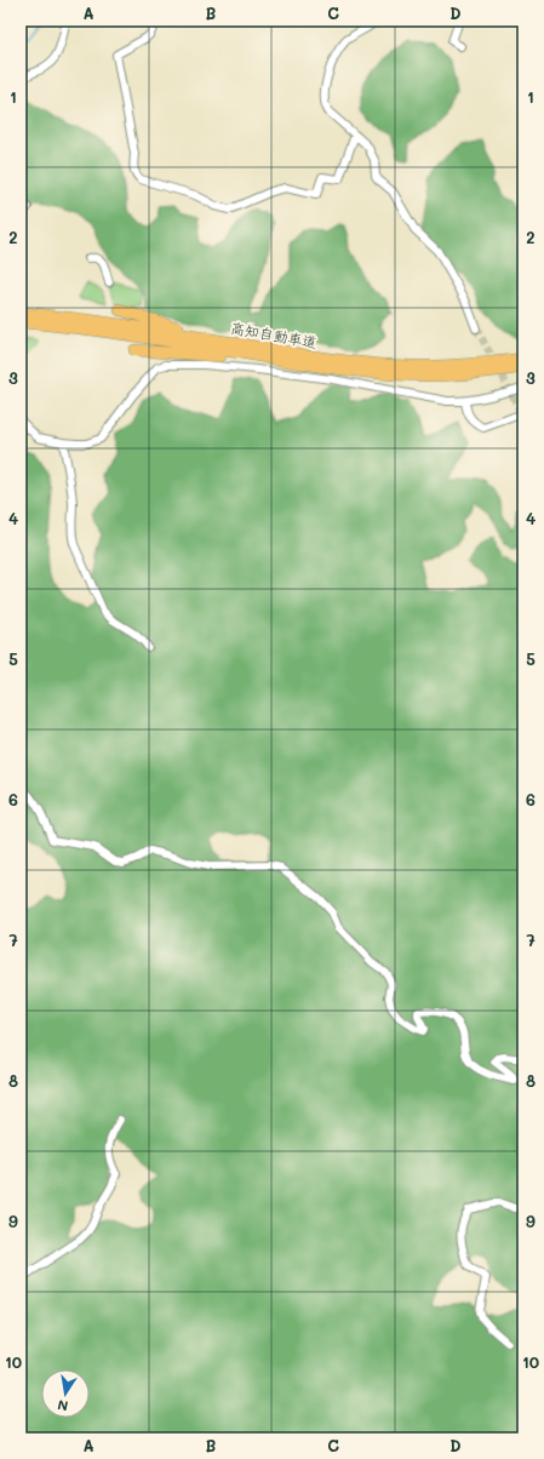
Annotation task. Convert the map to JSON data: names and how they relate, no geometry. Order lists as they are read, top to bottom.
{
  "streets": {
    "highway": ["高知自動車道"]
  },
  "north": "bottom",
  "grid": {
    "columns": [
      "A",
      "B",
      "C",
      "D"
    ],
    "rows": [
      "1",
      "2",
      "3",
      "4",
      "5",
      "6",
      "7",
      "8",
      "9",
      "10"
    ]
  }
}
